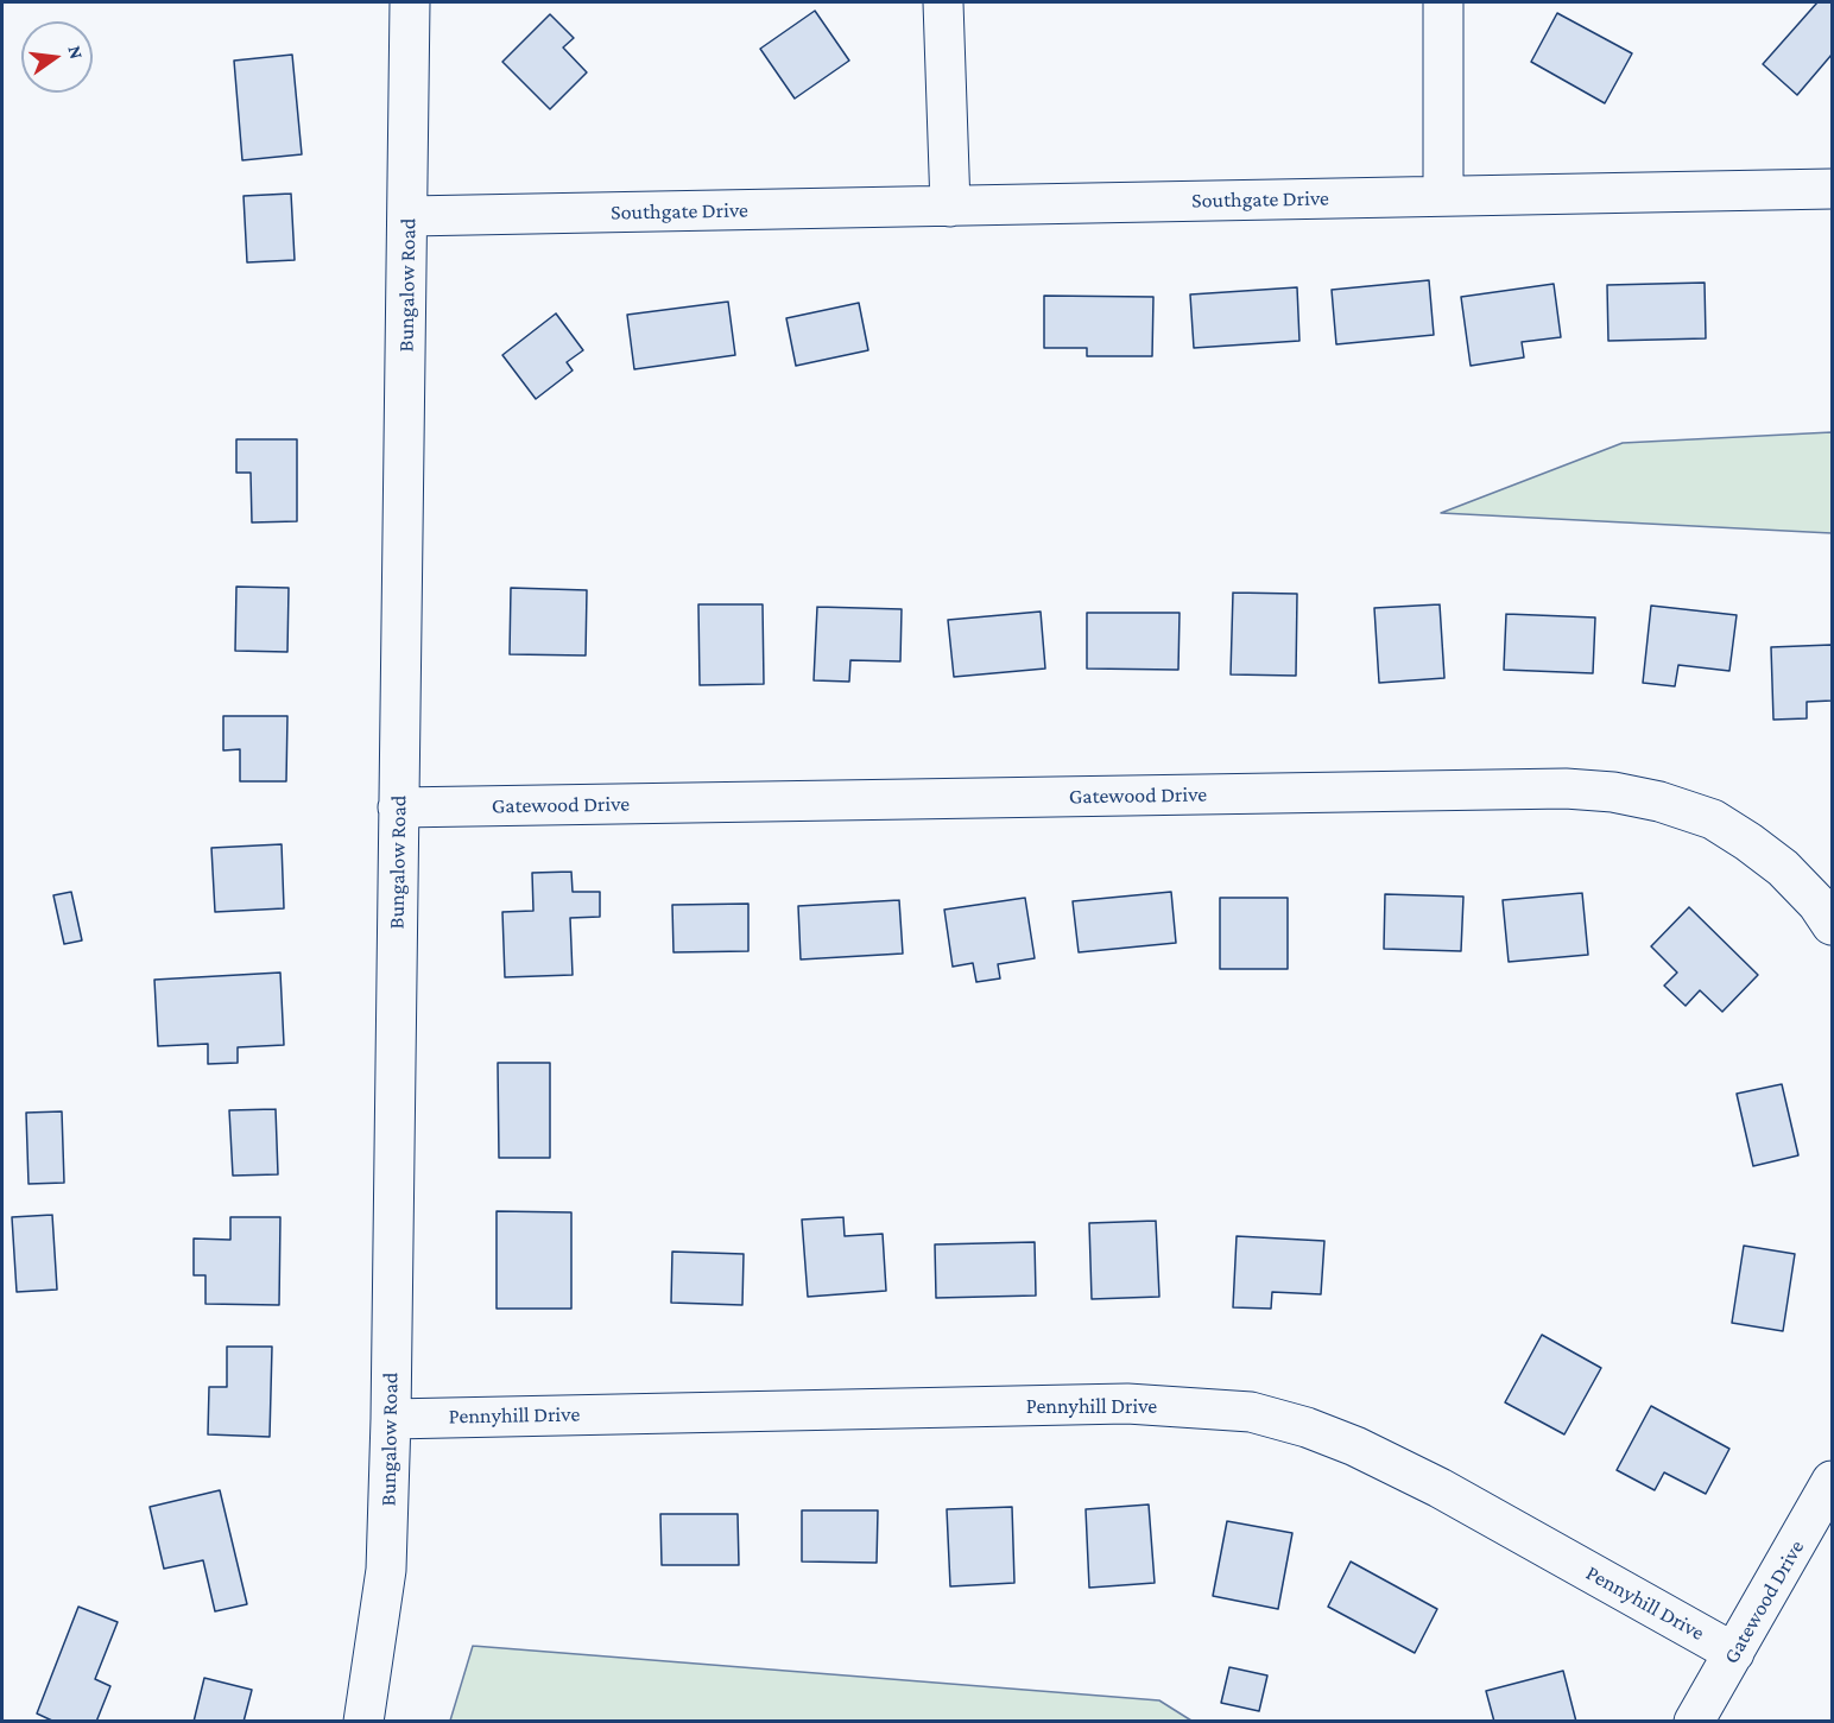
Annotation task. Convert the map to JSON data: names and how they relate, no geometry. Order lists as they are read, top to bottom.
{
  "streets": {
    "street": [
      "Southgate Drive",
      "Bungalow Road",
      "Gatewood Drive",
      "Pennyhill Drive"
    ]
  },
  "crossings": [
    ["Southgate Drive", "Bungalow Road"],
    ["Bungalow Road", "Gatewood Drive"],
    ["Bungalow Road", "Pennyhill Drive"],
    ["Gatewood Drive", "Pennyhill Drive"]
  ],
  "north": "right"
}
